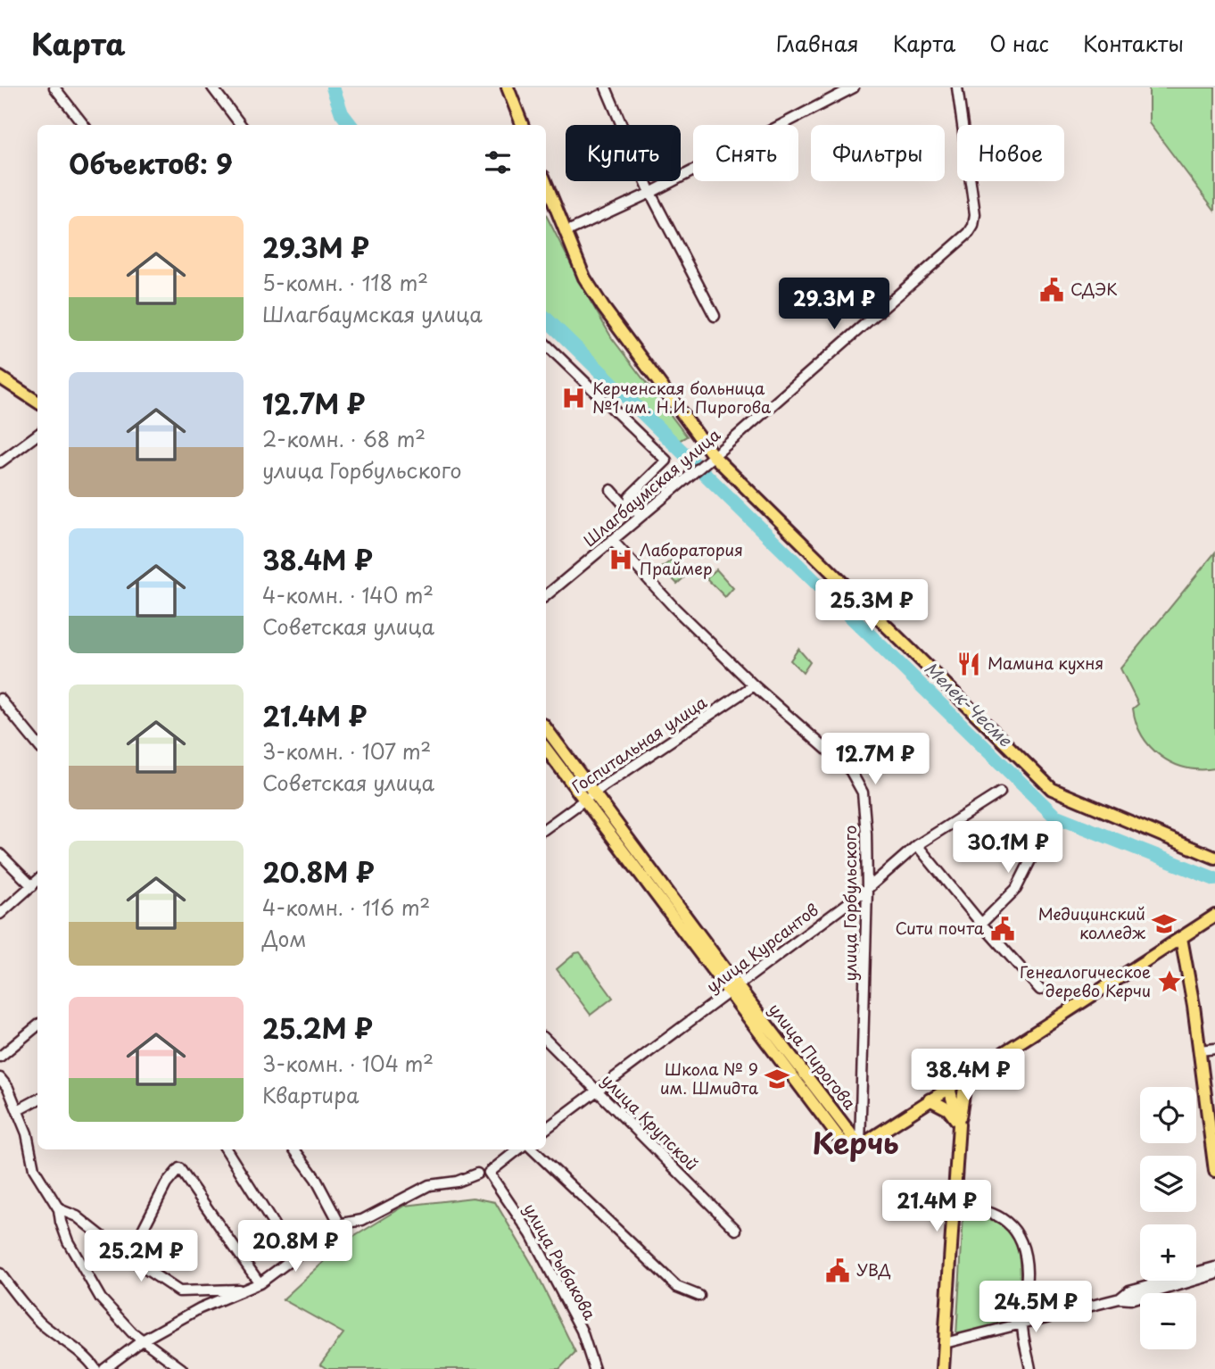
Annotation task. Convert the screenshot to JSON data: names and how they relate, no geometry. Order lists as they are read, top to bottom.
{
  "streets": {
    "main road": ["улица Пирогова"],
    "street": [
      "Шлагбаумская улица",
      "Госпитальная улица",
      "улица Горбульского",
      "улица Курсантов",
      "улица Крупской",
      "улица Рыбакова"
    ]
  },
  "crossings": [
    ["Шлагбаумская улица", "улица Горбульского"],
    ["Госпитальная улица", "улица Горбульского"],
    ["Госпитальная улица", "улица Пирогова"],
    ["улица Горбульского", "улица Курсантов"],
    ["улица Горбульского", "улица Пирогова"],
    ["улица Курсантов", "улица Пирогова"],
    ["улица Курсантов", "улица Крупской"]
  ],
  "districts": ["Керчь"],
  "water": ["Мелек-Чесме"],
  "places": {
    "public building": ["СДЭК", "Сити почта", "УВД"],
    "hospital": ["Керченская больница №1 им. Н.И. Пирогова", "Лаборатория Праймер"],
    "restaurant": ["Мамина кухня"],
    "school or university": ["Медицинский колледж", "Школа № 9 им. Шмидта"],
    "place": ["Генеалогическое дерево Керчи"]
  },
  "page": {
    "header": "Карта",
    "nav": [
      "Главная",
      "Карта",
      "О нас",
      "Контакты"
    ],
    "chip": [
      "Купить",
      "Снять",
      "Фильтры",
      "Новое"
    ],
    "heading": "Объектов: 9",
    "list": [
      {
        "name": "29.3M ₽",
        "note": "5-комн. · 118 m² · Шлагбаумская улица"
      },
      {
        "name": "12.7M ₽",
        "note": "2-комн. · 68 m² · улица Горбульского"
      },
      {
        "name": "38.4M ₽",
        "note": "4-комн. · 140 m² · Советская улица"
      },
      {
        "name": "21.4M ₽",
        "note": "3-комн. · 107 m² · Советская улица"
      },
      {
        "name": "20.8M ₽",
        "note": "4-комн. · 116 m² · Дом"
      },
      {
        "name": "25.2M ₽",
        "note": "3-комн. · 104 m² · Квартира"
      }
    ],
    "price": [
      "29.3M ₽",
      "25.3M ₽",
      "12.7M ₽",
      "30.1M ₽",
      "38.4M ₽",
      "21.4M ₽",
      "20.8M ₽",
      "25.2M ₽",
      "24.5M ₽"
    ],
    "map_buttons": ["+", "−"]
  }
}
